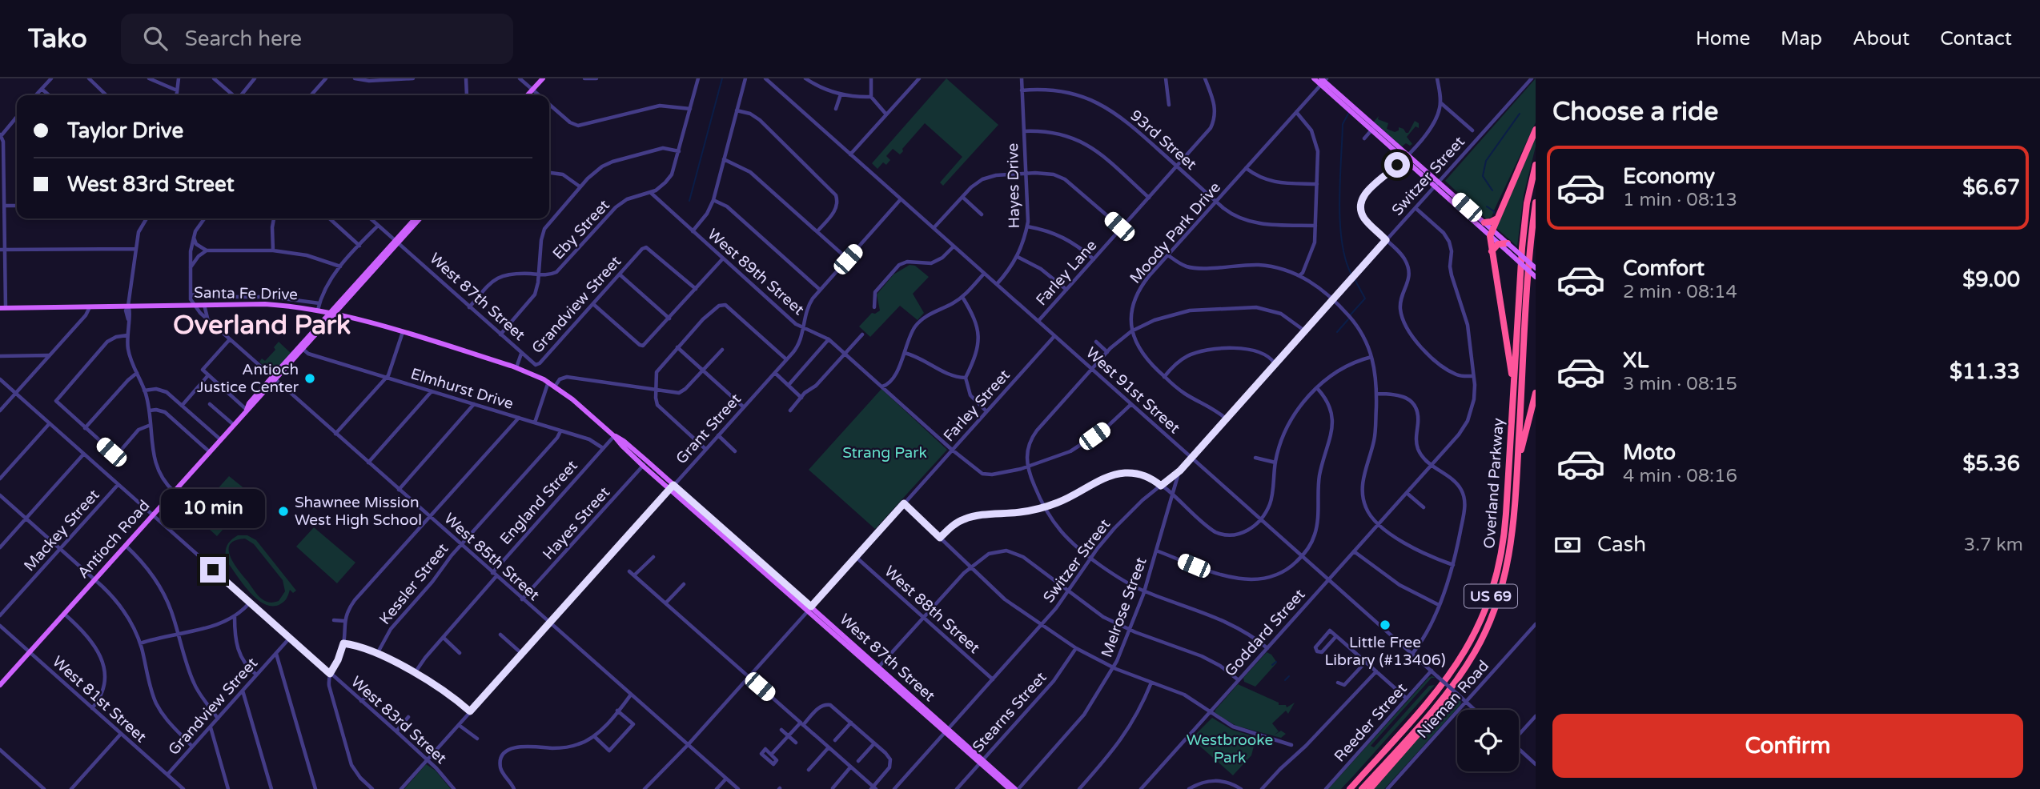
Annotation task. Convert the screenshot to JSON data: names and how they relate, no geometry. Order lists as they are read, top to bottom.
{
  "streets": {
    "highway": ["Overland Parkway", "US 69"],
    "main road": ["Santa Fe Drive", "West 87th Street", "Antioch Road"],
    "street": [
      "93rd Street",
      "Switzer Street",
      "Hayes Drive",
      "Eby Street",
      "Moody Park Drive",
      "West 89th Street",
      "Farley Lane",
      "Grandview Street",
      "Elmhurst Drive",
      "West 91st Street",
      "Farley Street",
      "Grant Street",
      "England Street",
      "Hayes Street",
      "Mackey Street",
      "West 85th Street",
      "Kessler Street",
      "Melrose Street",
      "West 88th Street",
      "Goddard Street",
      "West 81st Street",
      "Nieman Road",
      "Stearns Street",
      "West 83rd Street",
      "Reeder Street"
    ]
  },
  "crossings": [
    ["93rd Street", "Hayes Drive"],
    ["93rd Street", "Moody Park Drive"],
    ["93rd Street", "Farley Lane"],
    ["Switzer Street", "West 87th Street"],
    ["Switzer Street", "West 91st Street"],
    ["Switzer Street", "Melrose Street"],
    ["Switzer Street", "West 88th Street"],
    ["Switzer Street", "Goddard Street"],
    ["Hayes Drive", "West 91st Street"],
    ["Eby Street", "West 89th Street"],
    ["West 89th Street", "West 91st Street"],
    ["West 89th Street", "Farley Street"],
    ["West 89th Street", "Grant Street"],
    ["Farley Lane", "West 91st Street"],
    ["Santa Fe Drive", "West 87th Street"],
    ["Santa Fe Drive", "Antioch Road"],
    ["Santa Fe Drive", "West 85th Street"],
    ["West 87th Street", "Grandview Street"],
    ["West 87th Street", "Farley Street"],
    ["West 87th Street", "Grant Street"],
    ["West 87th Street", "Hayes Street"],
    ["West 87th Street", "Antioch Road"],
    ["West 87th Street", "Melrose Street"],
    ["West 87th Street", "Stearns Street"],
    ["Grandview Street", "West 81st Street"],
    ["Grandview Street", "West 83rd Street"],
    ["Elmhurst Drive", "England Street"],
    ["Elmhurst Drive", "Antioch Road"],
    ["Elmhurst Drive", "Kessler Street"],
    ["West 91st Street", "Farley Street"],
    ["West 91st Street", "Grant Street"],
    ["West 91st Street", "Goddard Street"],
    ["West 91st Street", "Nieman Road"],
    ["West 91st Street", "Reeder Street"],
    ["Farley Street", "West 85th Street"],
    ["Farley Street", "West 88th Street"],
    ["Grant Street", "West 85th Street"],
    ["Grant Street", "West 83rd Street"],
    ["England Street", "West 85th Street"],
    ["Hayes Street", "West 85th Street"],
    ["Mackey Street", "West 83rd Street"],
    ["Antioch Road", "West 85th Street"],
    ["Antioch Road", "West 81st Street"],
    ["Antioch Road", "West 83rd Street"],
    ["West 85th Street", "Kessler Street"]
  ],
  "districts": ["Overland Park"],
  "parks": ["Strang Park", "Westbrooke Park"],
  "places": ["Antioch Justice Center", "Shawnee Mission West High School", "Little Free Library (#13406)"],
  "page": {
    "header": "Tako",
    "search": "Search here",
    "nav": [
      "Home",
      "Map",
      "About",
      "Contact"
    ],
    "heading": "Choose a ride",
    "banner": ["Taylor Drive", "West 83rd Street"],
    "list": [
      {
        "name": "Economy",
        "note": "1 min · 08:13",
        "value": "$6.67"
      },
      {
        "name": "Comfort",
        "note": "2 min · 08:14",
        "value": "$9.00"
      },
      {
        "name": "XL",
        "note": "3 min · 08:15",
        "value": "$11.33"
      },
      {
        "name": "Moto",
        "note": "4 min · 08:16",
        "value": "$5.36"
      }
    ],
    "bubble": "10 min",
    "pay": ["Cash", "3.7 km"],
    "buttons": "Confirm"
  }
}
